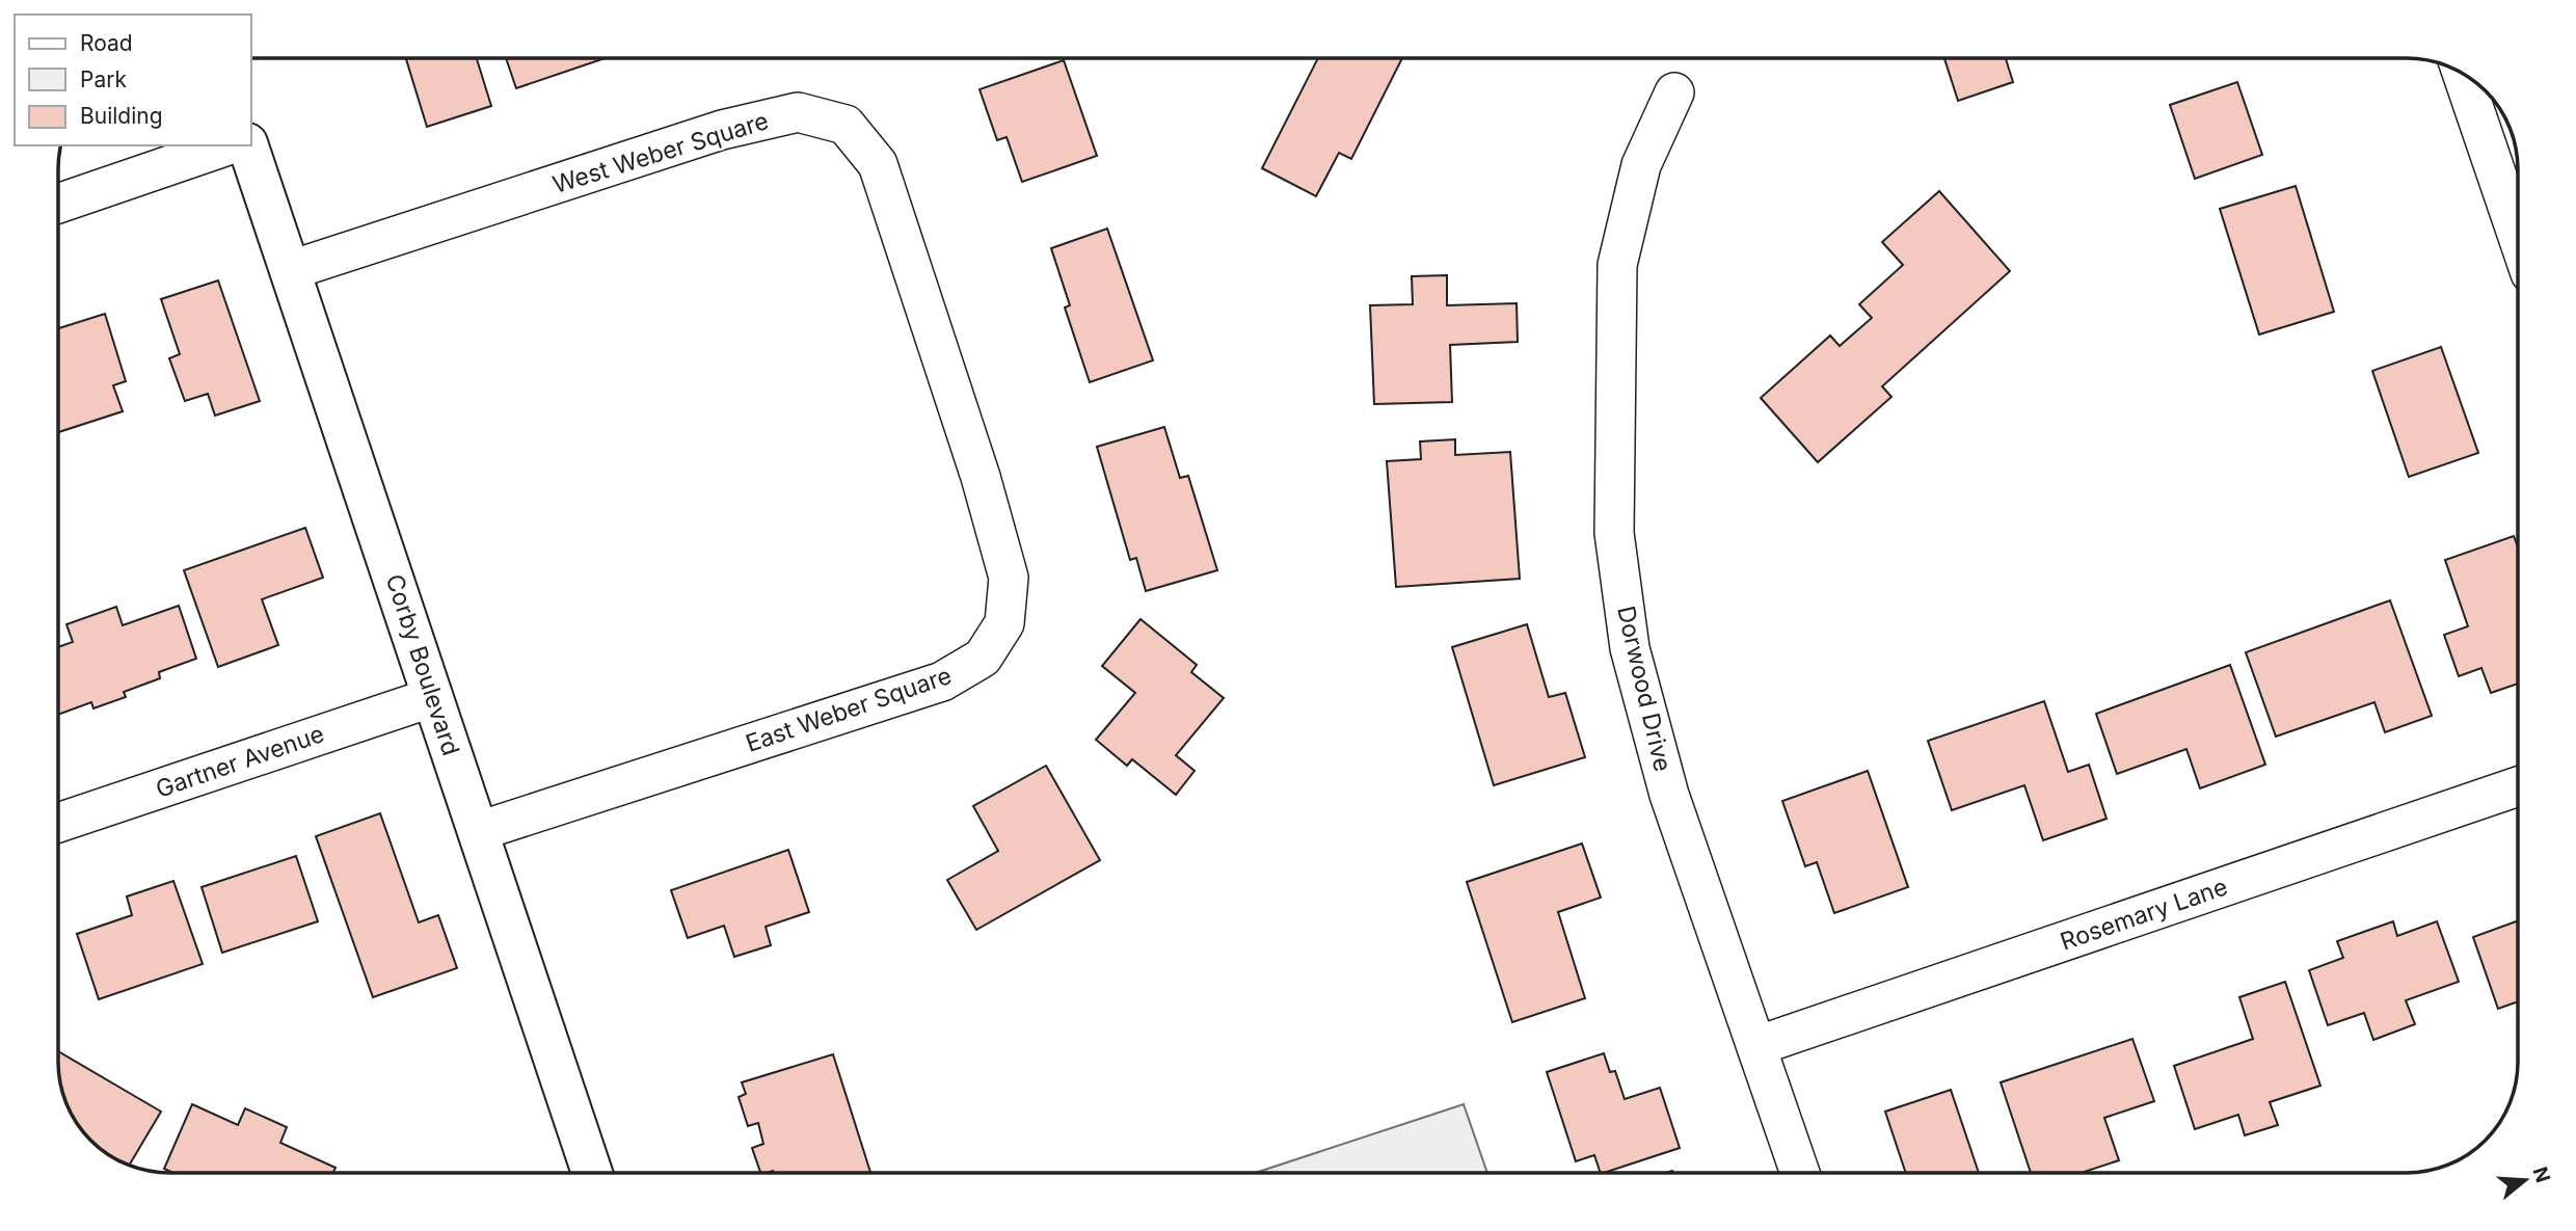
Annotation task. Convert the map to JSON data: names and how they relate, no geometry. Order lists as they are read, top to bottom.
{
  "streets": {
    "street": [
      "West Weber Square",
      "Corby Boulevard",
      "Dorwood Drive",
      "East Weber Square",
      "Gartner Avenue",
      "Rosemary Lane"
    ]
  },
  "crossings": [
    ["West Weber Square", "Corby Boulevard"],
    ["West Weber Square", "East Weber Square"],
    ["Corby Boulevard", "East Weber Square"],
    ["Corby Boulevard", "Gartner Avenue"],
    ["Dorwood Drive", "Rosemary Lane"]
  ],
  "legend": ["Road", "Park", "Building"],
  "north": "right"
}
